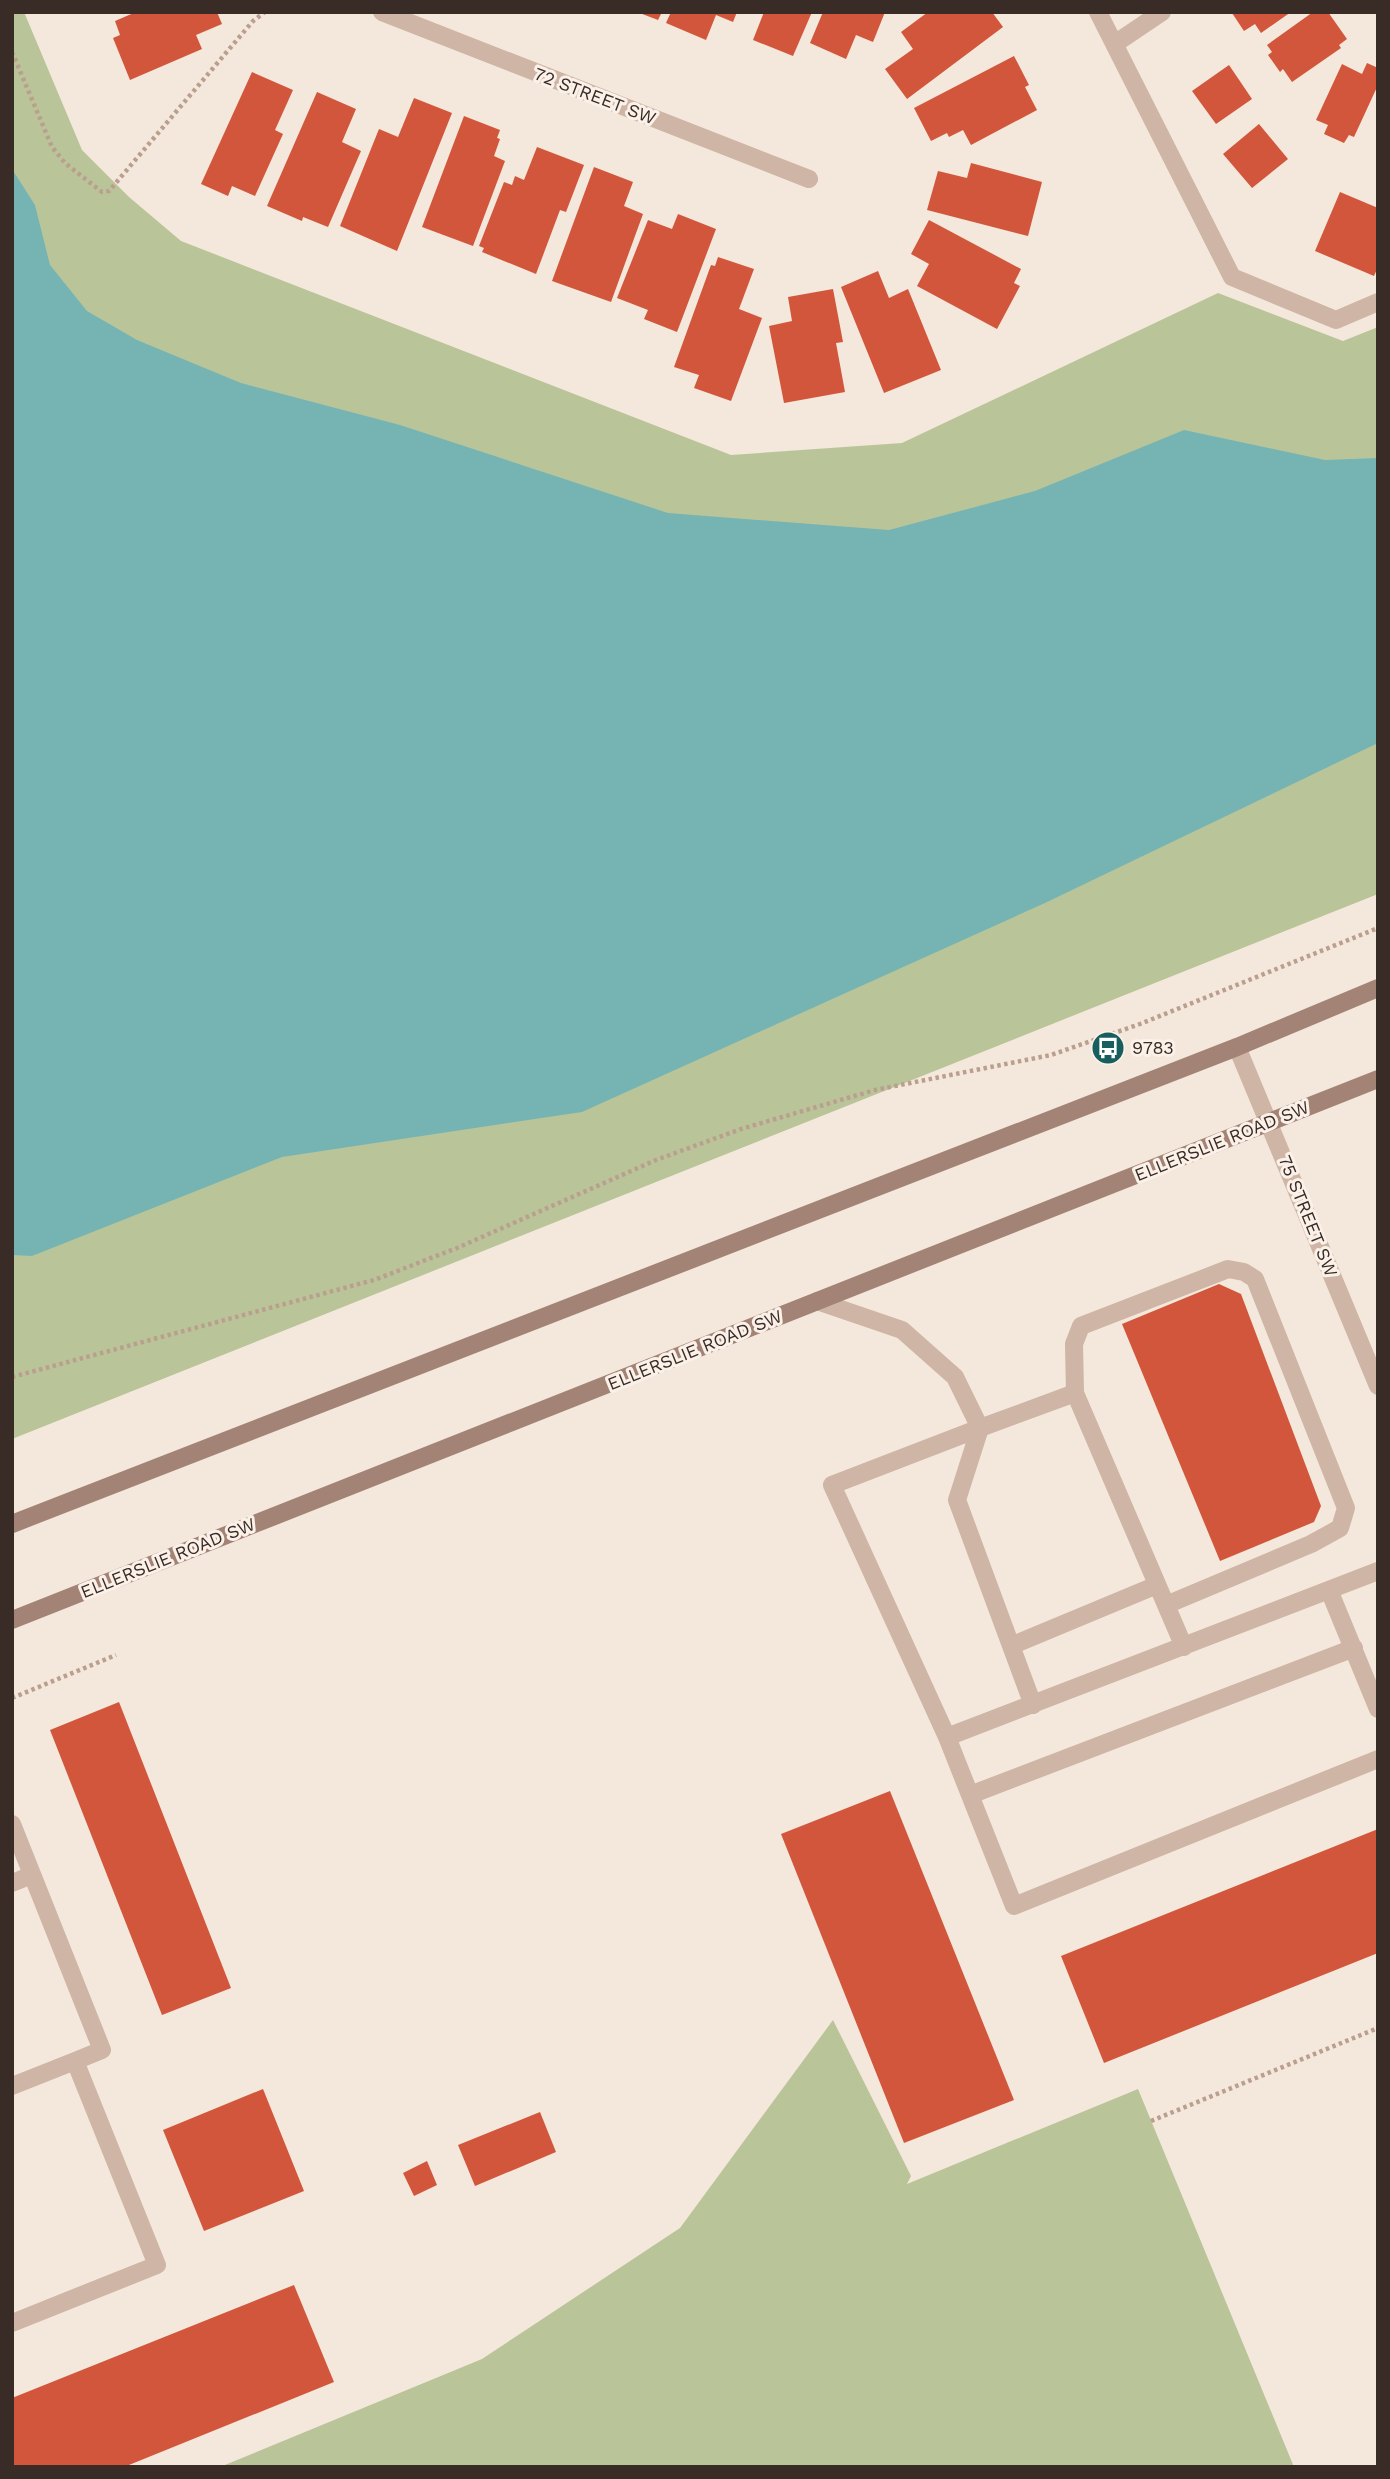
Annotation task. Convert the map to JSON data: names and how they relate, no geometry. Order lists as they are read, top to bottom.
{
  "streets": {
    "main road": ["ELLERSLIE ROAD SW"],
    "street": ["72 STREET SW", "75 STREET SW"]
  },
  "crossings": [
    ["ELLERSLIE ROAD SW", "75 STREET SW"]
  ],
  "places": {
    "bus stop": ["9783"]
  }
}
